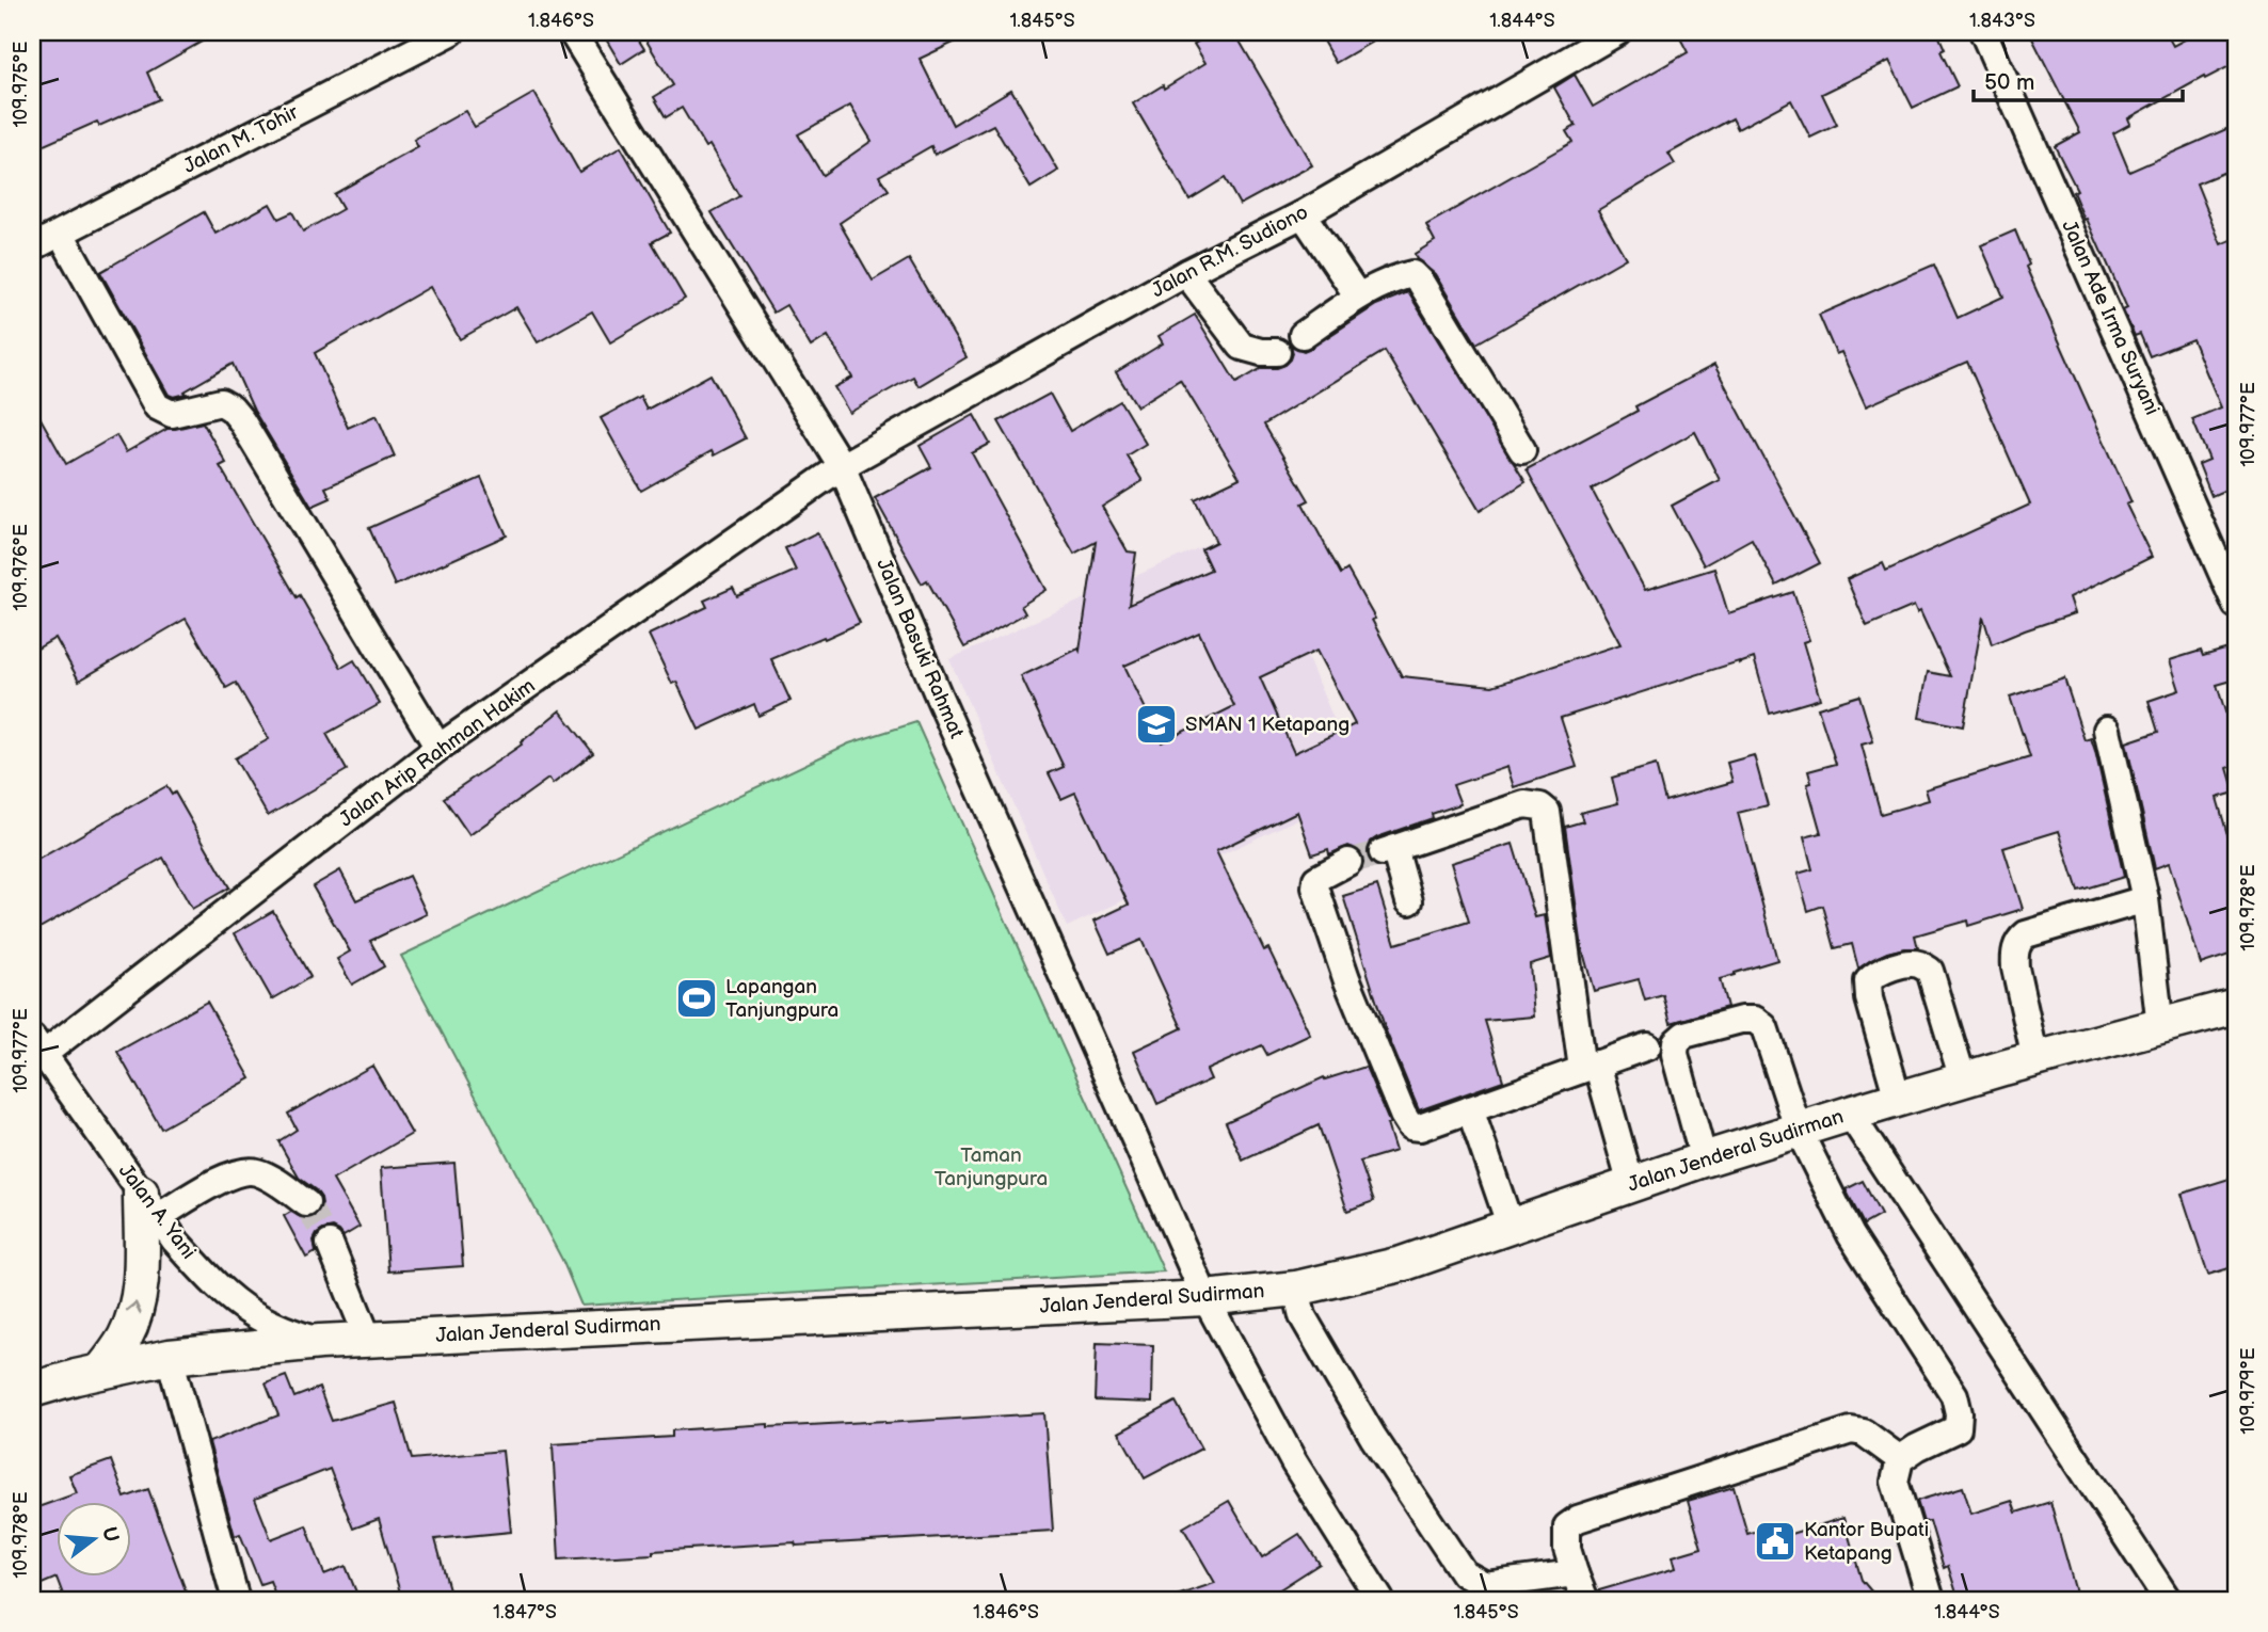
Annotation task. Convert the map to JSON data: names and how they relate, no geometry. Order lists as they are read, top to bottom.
{
  "streets": {
    "main road": ["Jalan Jenderal Sudirman"],
    "street": [
      "Jalan M. Tohir",
      "Jalan R.M. Sudiono",
      "Jalan Ade Irma Suryani",
      "Jalan Basuki Rahmat",
      "Jalan Arip Rahman Hakim",
      "Jalan A. Yani"
    ]
  },
  "crossings": [
    ["Jalan R.M. Sudiono", "Jalan Basuki Rahmat"],
    ["Jalan R.M. Sudiono", "Jalan Arip Rahman Hakim"],
    ["Jalan Basuki Rahmat", "Jalan Arip Rahman Hakim"],
    ["Jalan Basuki Rahmat", "Jalan Jenderal Sudirman"],
    ["Jalan Arip Rahman Hakim", "Jalan A. Yani"],
    ["Jalan Jenderal Sudirman", "Jalan A. Yani"]
  ],
  "parks": ["Taman Tanjungpura"],
  "places": {
    "school or university": ["SMAN 1 Ketapang"],
    "sports": ["Lapangan Tanjungpura"],
    "public building": ["Kantor Bupati Ketapang"]
  },
  "scale_bar": "50 m",
  "north": "right",
  "coordinates": [
    "1.846°S",
    "1.845°S",
    "1.844°S",
    "1.843°S",
    "109.975°E",
    "109.977°E",
    "109.976°E",
    "109.978°E",
    "109.979°E",
    "1.847°S"
  ]
}
